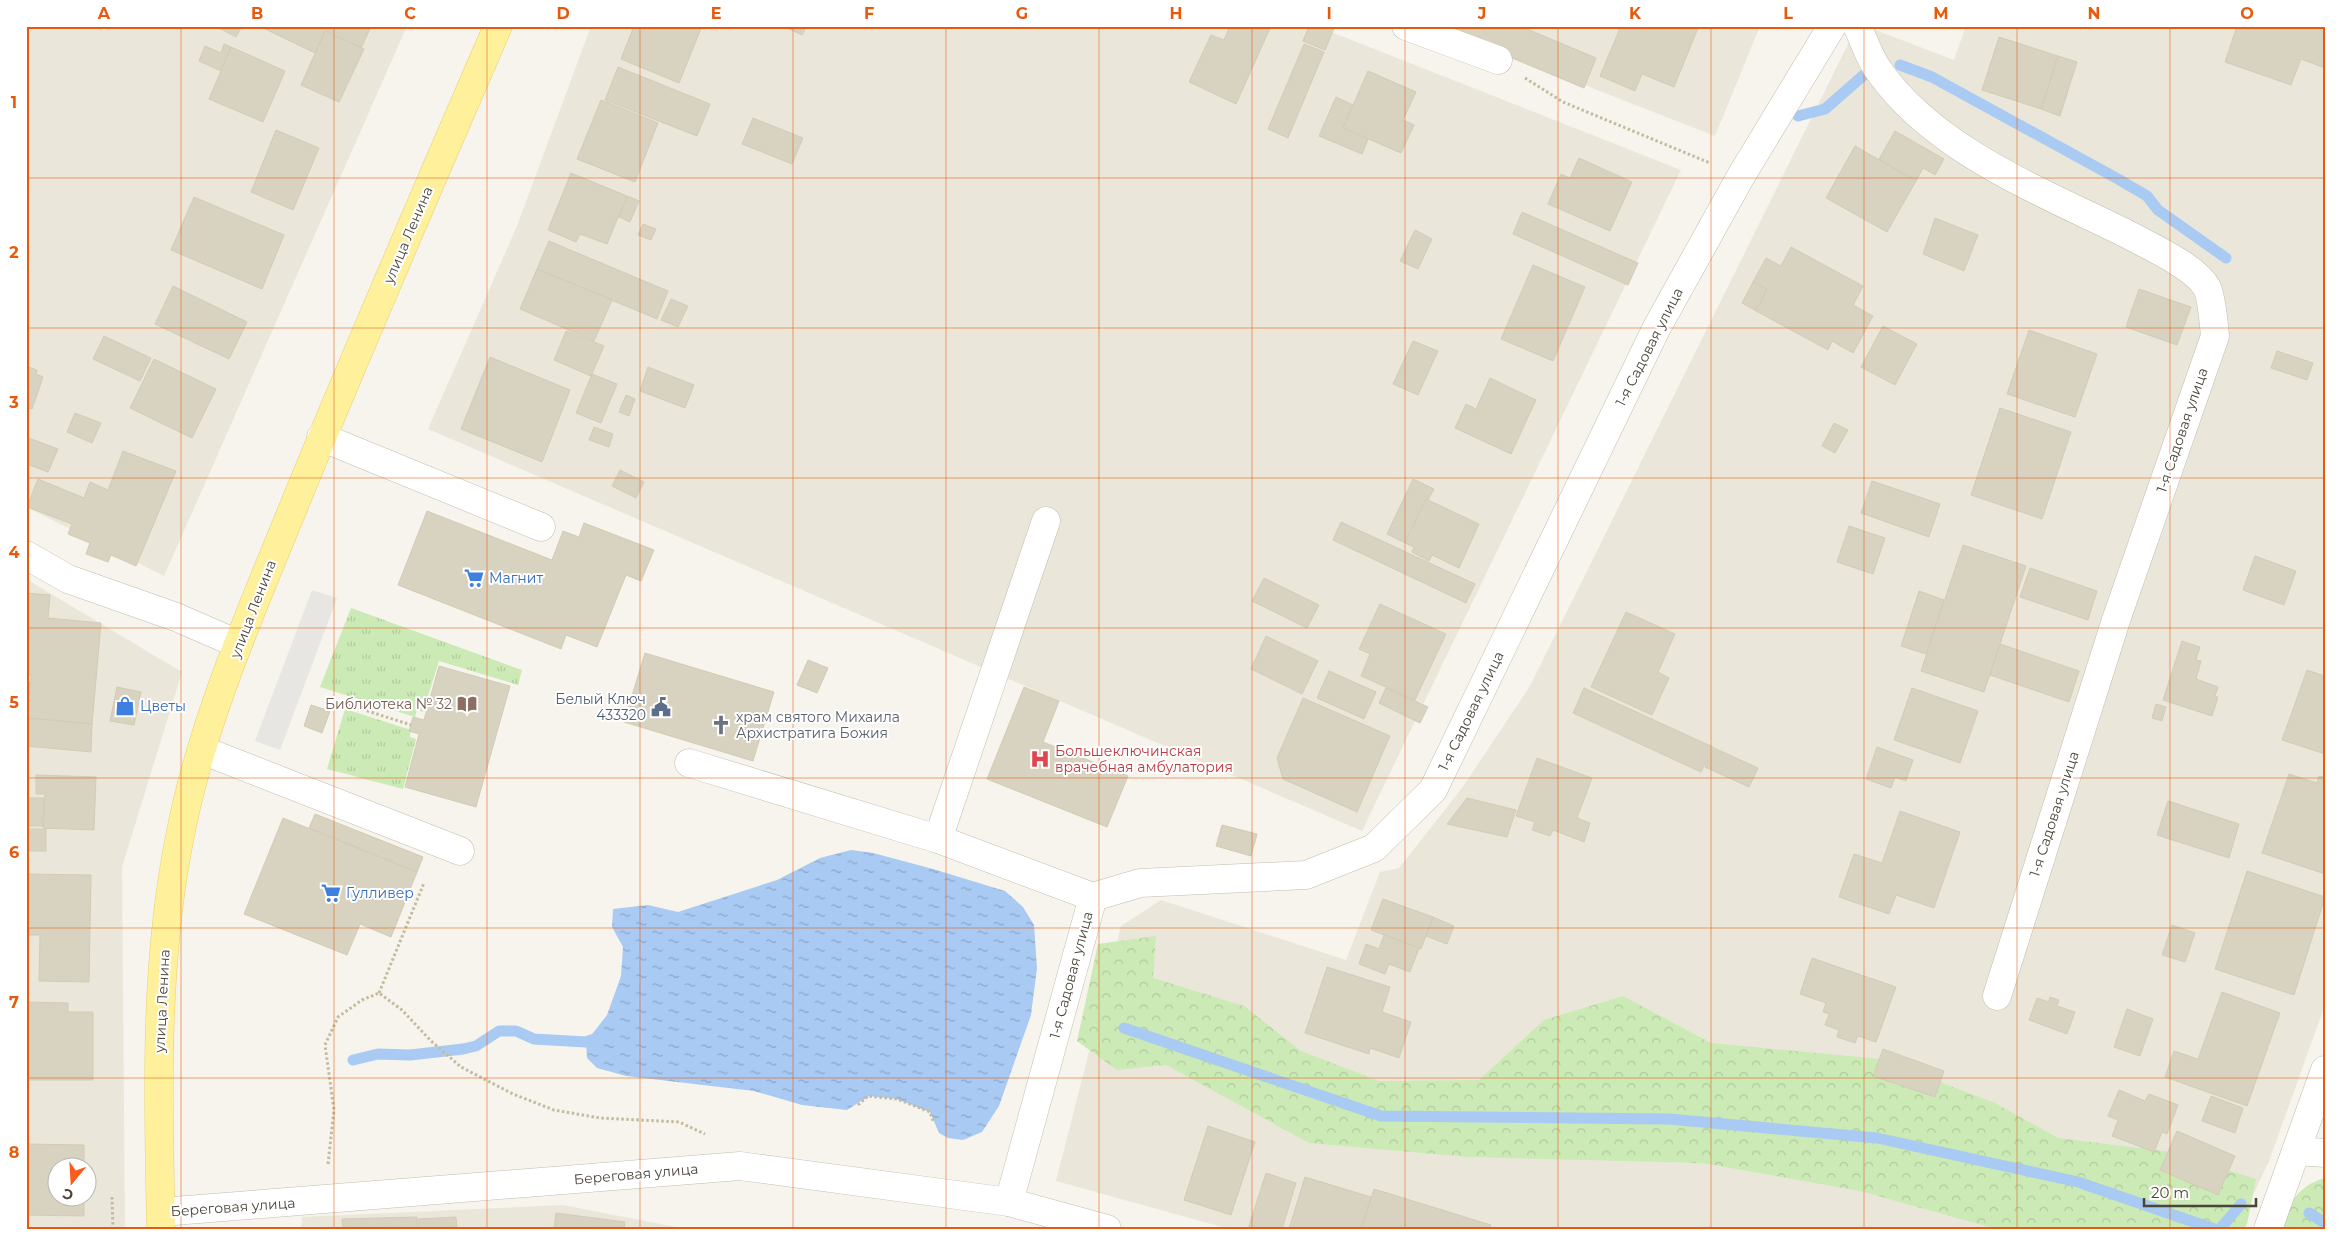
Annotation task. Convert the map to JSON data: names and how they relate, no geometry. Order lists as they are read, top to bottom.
{
  "streets": {
    "main road": ["улица Ленина"],
    "street": ["1-я Садовая улица", "Береговая улица"]
  },
  "crossings": [
    ["улица Ленина", "Береговая улица"],
    ["1-я Садовая улица", "Береговая улица"]
  ],
  "places": {
    "supermarket": ["Магнит", "Гулливер"],
    "library": ["Библиотека № 32"],
    "shop": ["Цветы"],
    "public building": ["Белый Ключ 433320"],
    "church": ["храм святого Михаила Архистратига Божия"],
    "hospital": ["Большеключинская врачебная амбулатория"]
  },
  "scale_bar": "20 m",
  "north": "bottom",
  "grid": {
    "columns": [
      "A",
      "B",
      "C",
      "D",
      "E",
      "F",
      "G",
      "H",
      "I",
      "J",
      "K",
      "L",
      "M",
      "N",
      "O"
    ],
    "rows": [
      "1",
      "2",
      "3",
      "4",
      "5",
      "6",
      "7",
      "8"
    ]
  }
}
